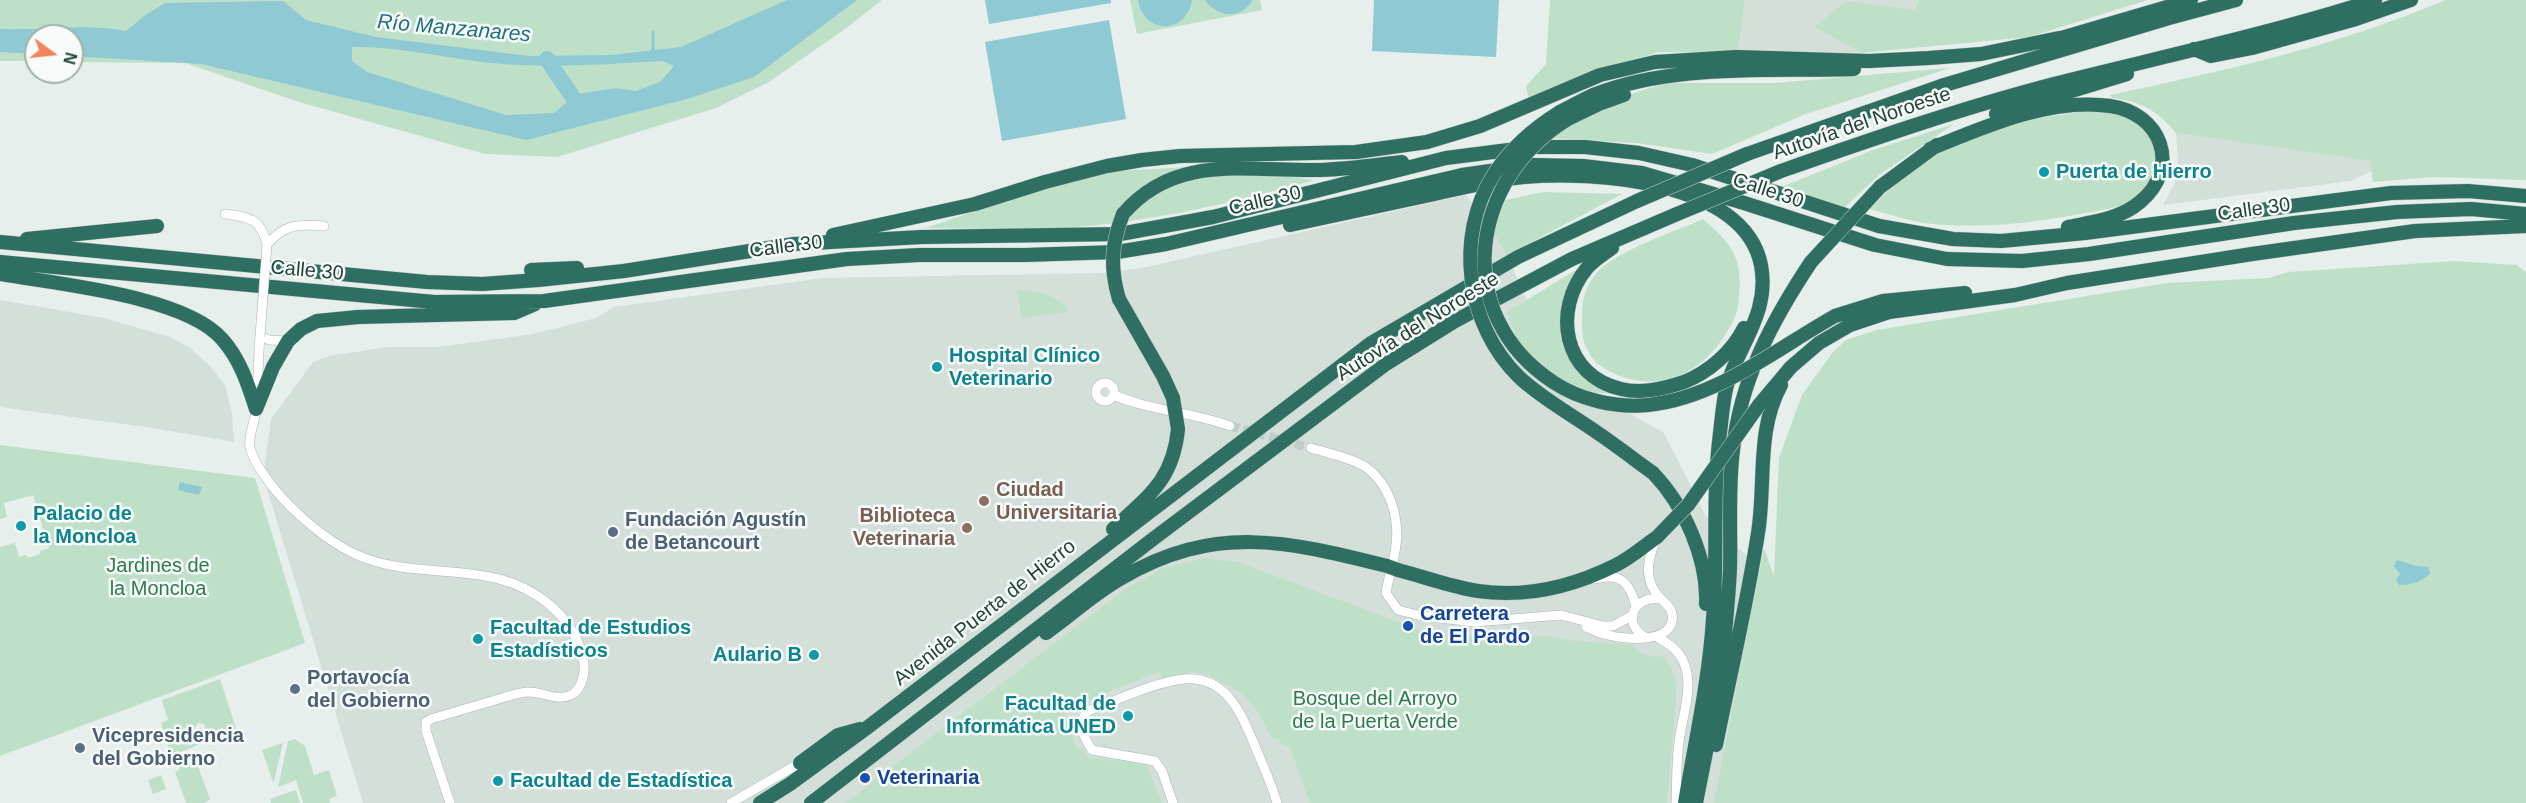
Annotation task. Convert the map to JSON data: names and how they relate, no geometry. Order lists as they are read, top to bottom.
{
  "streets": {
    "highway": ["Autovía del Noroeste", "Calle 30", "Avenida Puerta de Hierro"]
  },
  "crossings": [
    ["Autovía del Noroeste", "Avenida Puerta de Hierro"]
  ],
  "water": ["Río Manzanares"],
  "parks": ["Jardines de la Moncloa", "Bosque del Arroyo de la Puerta Verde"],
  "places": [
    "Puerta de Hierro",
    "Hospital Clínico Veterinario",
    "Ciudad Universitaria",
    "Palacio de la Moncloa",
    "Biblioteca Veterinaria",
    "Fundación Agustín de Betancourt",
    "Carretera de El Pardo",
    "Facultad de Estudios Estadísticos",
    "Aulario B",
    "Portavocía del Gobierno",
    "Facultad de Informática UNED",
    "Vicepresidencia del Gobierno",
    "Veterinaria",
    "Facultad de Estadística"
  ],
  "north": "right"
}
